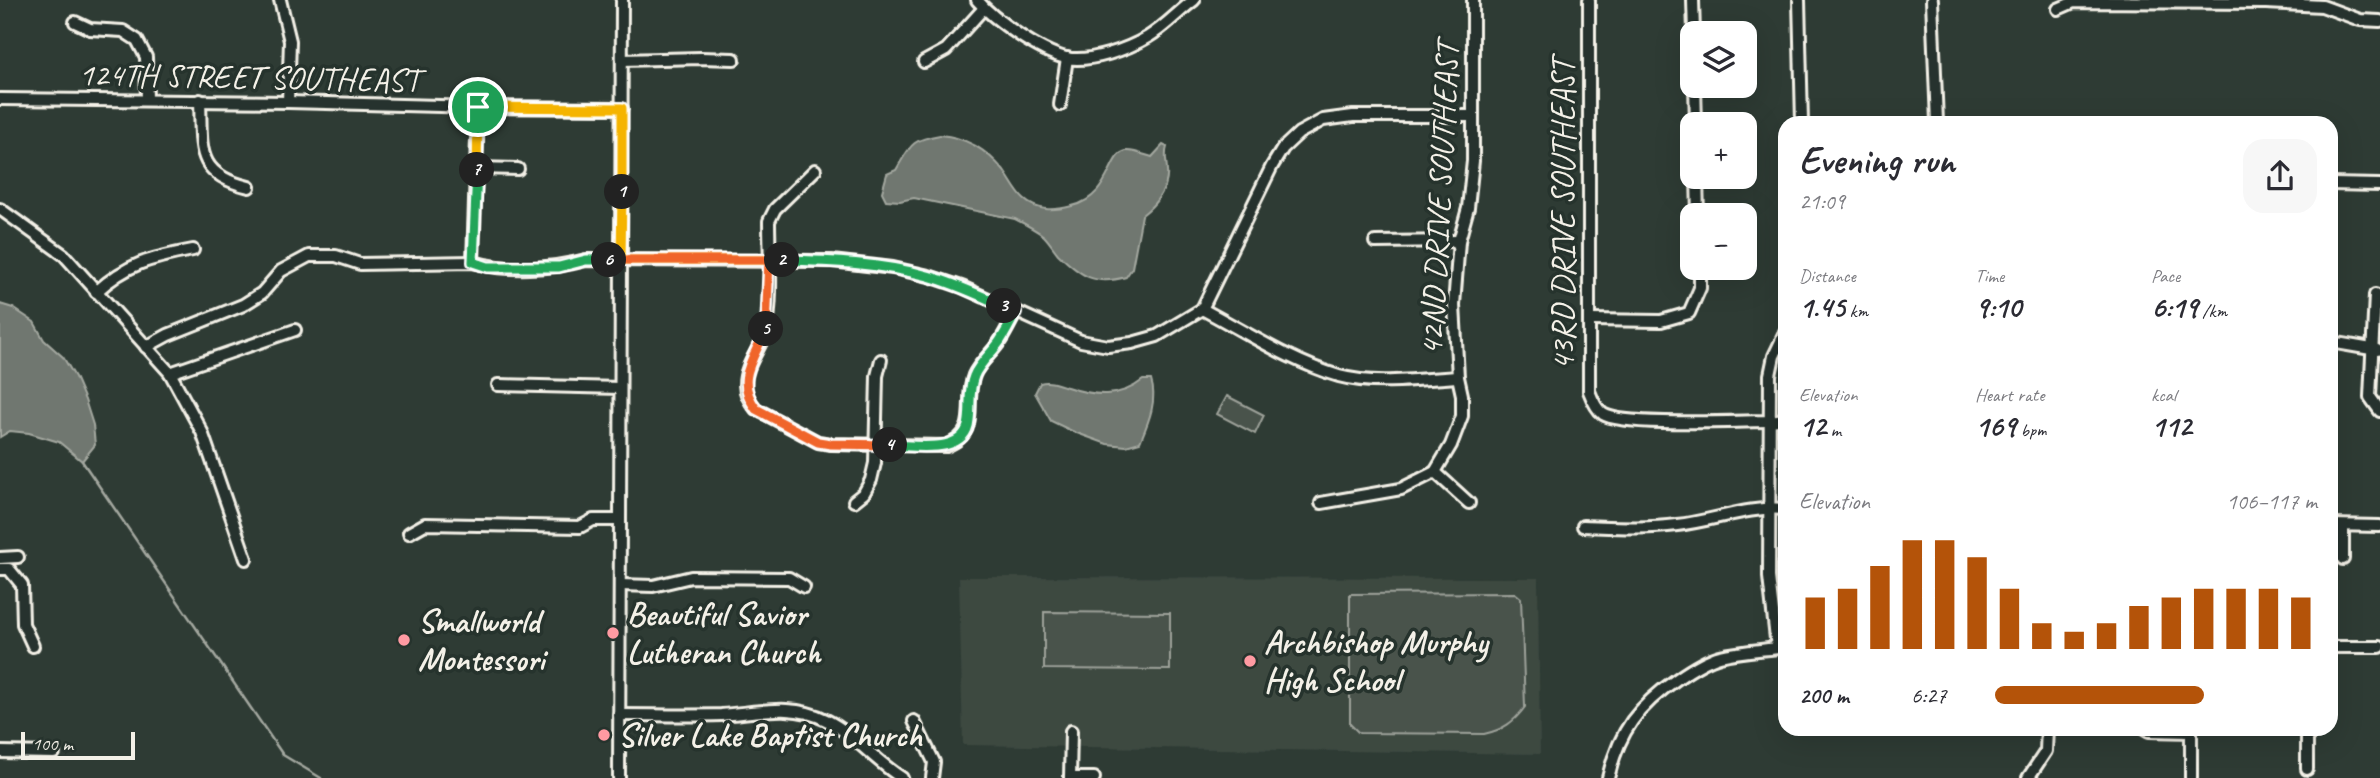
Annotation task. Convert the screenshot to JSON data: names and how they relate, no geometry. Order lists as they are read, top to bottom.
{
  "streets": {
    "street": ["124TH STREET SOUTHEAST", "42ND DRIVE SOUTHEAST", "43RD DRIVE SOUTHEAST"]
  },
  "places": [
    "Beautiful Savior Lutheran Church",
    "Smallworld Montessori",
    "Archbishop Murphy High School",
    "Silver Lake Baptist Church"
  ],
  "scale_bar": "100 m",
  "page": {
    "map_buttons": ["+", "−"],
    "heading": ["Evening run", "21:09"],
    "pins": [
      "7",
      "1",
      "2",
      "6",
      "3",
      "5",
      "4"
    ],
    "stats": [
      ["Distance", "1.45 km"],
      ["Time", "9:10"],
      ["Pace", "6:19 /km"],
      ["Elevation", "12 m"],
      ["Heart rate", "169 bpm"],
      ["kcal", "112"]
    ],
    "chart": ["Elevation", "106–117 m"],
    "list": [
      {
        "name": "200 m",
        "note": "6:27"
      }
    ],
    "scale": "100 m"
  }
}
